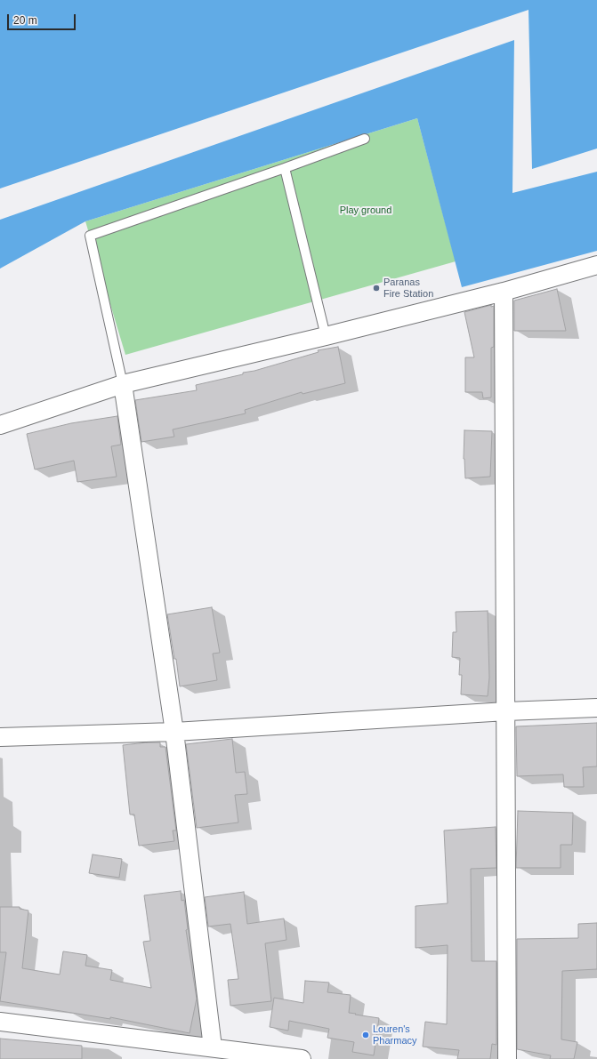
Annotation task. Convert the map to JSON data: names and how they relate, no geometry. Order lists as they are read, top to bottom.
{
  "parks": ["Play ground"],
  "places": ["Paranas Fire Station", "Louren's Pharmacy"],
  "scale_bar": "20 m"
}
